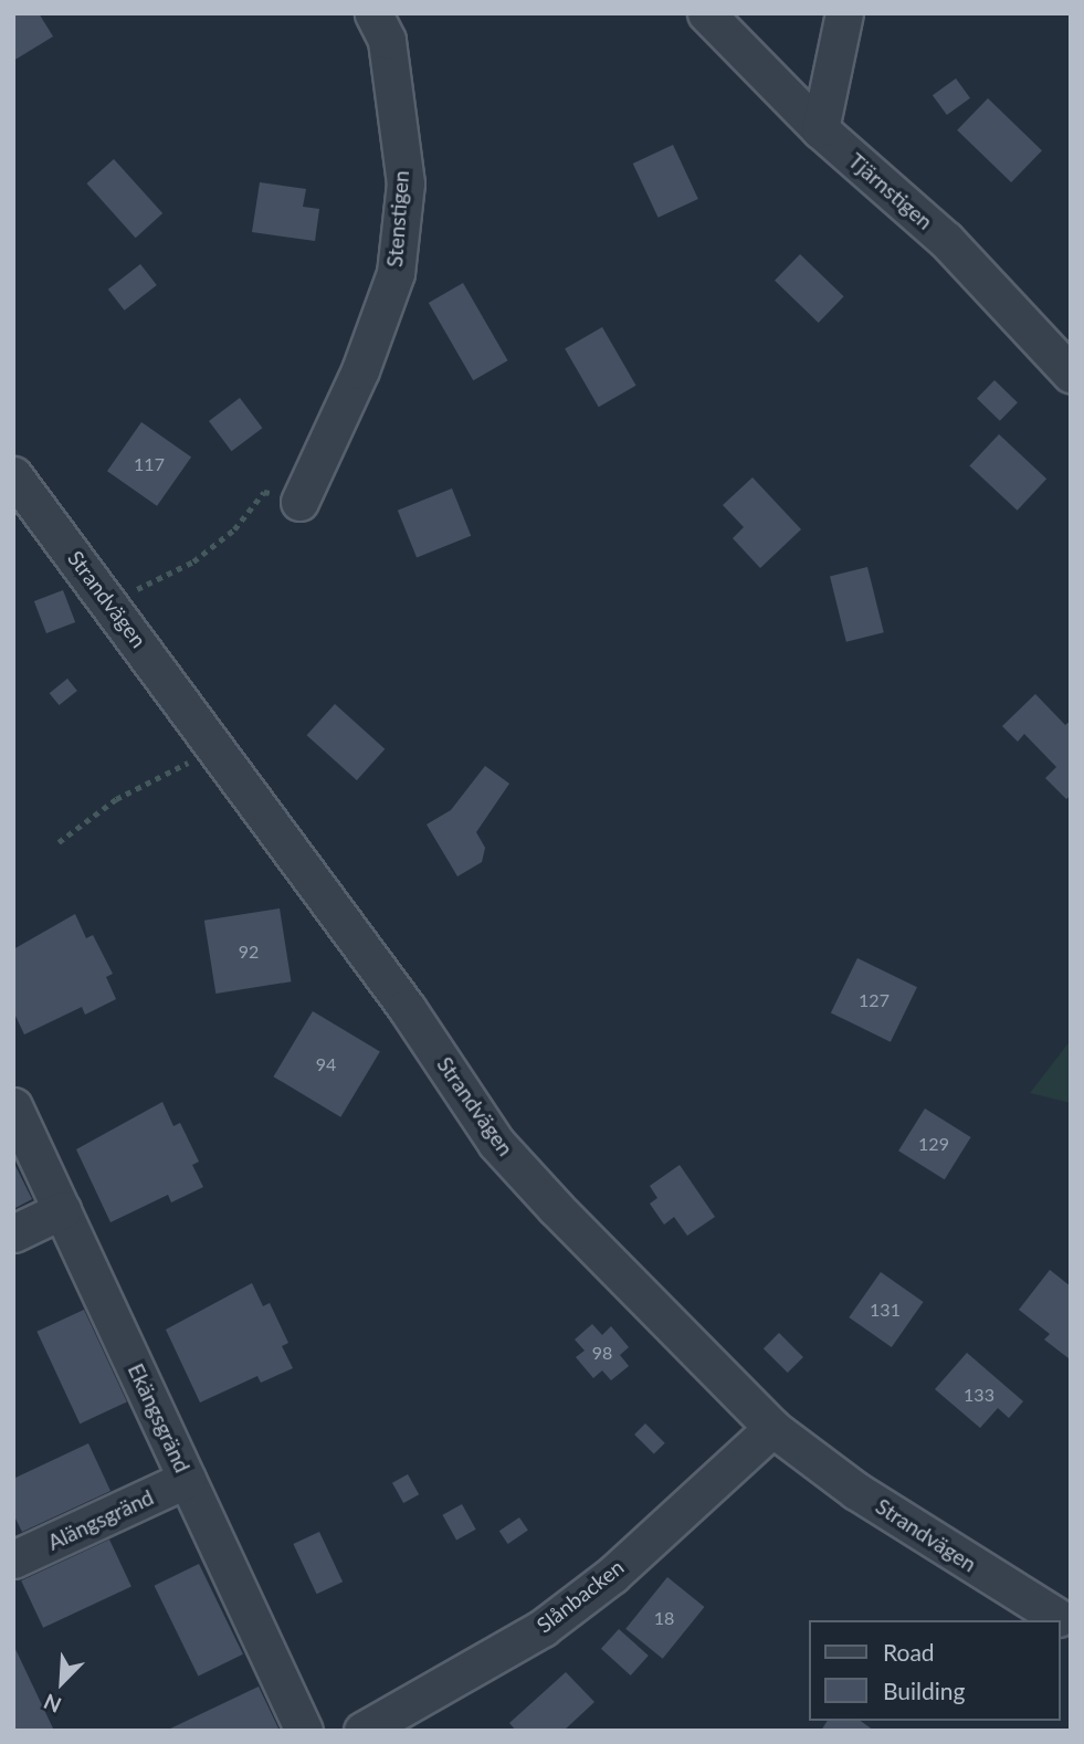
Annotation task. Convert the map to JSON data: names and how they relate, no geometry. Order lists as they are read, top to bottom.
{
  "streets": {
    "street": [
      "Tjärnstigen",
      "Stenstigen",
      "Strandvägen",
      "Ekängsgränd",
      "Alängsgränd",
      "Slånbacken"
    ]
  },
  "crossings": [
    ["Strandvägen", "Slånbacken"],
    ["Ekängsgränd", "Alängsgränd"]
  ],
  "house_numbers": [
    "117",
    "92",
    "127",
    "94",
    "129",
    "131",
    "98",
    "133",
    "18"
  ],
  "legend": ["Road", "Building"],
  "north": "bottom left"
}
